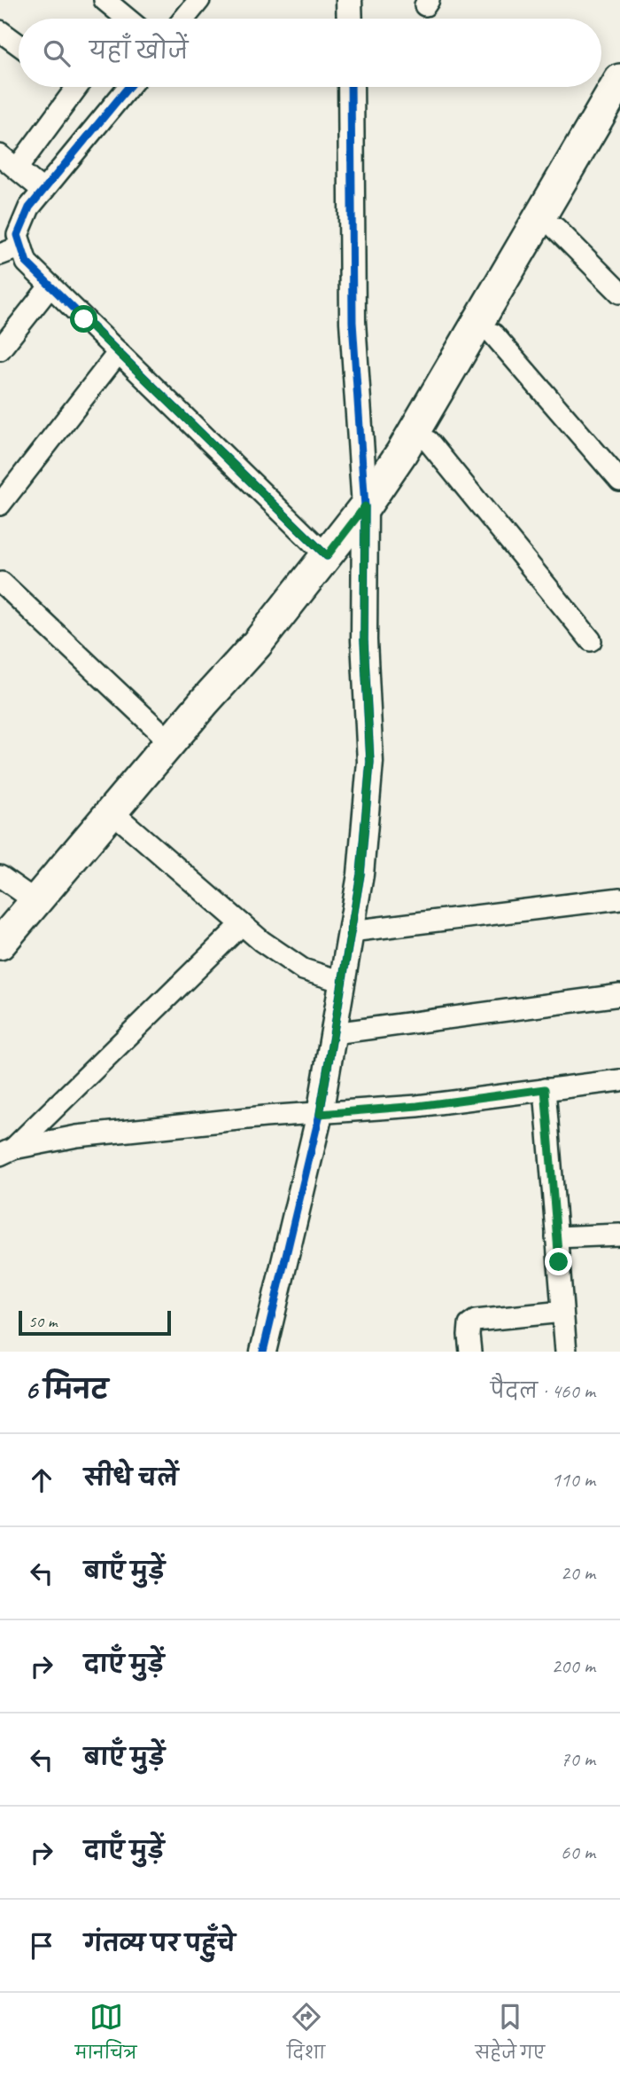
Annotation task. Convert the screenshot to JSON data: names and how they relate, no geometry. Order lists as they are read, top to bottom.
{
  "scale_bar": "50 m",
  "page": {
    "search": "यहाँ खोजें",
    "scale": "50 m",
    "heading": ["6 मिनट", "पैदल · 460 m"],
    "list": [
      ["सीधे चलें", "110 m"],
      ["बाएँ मुड़ें", "20 m"],
      ["दाएँ मुड़ें", "200 m"],
      ["बाएँ मुड़ें", "70 m"],
      ["दाएँ मुड़ें", "60 m"],
      "गंतव्य पर पहुँचे"
    ],
    "nav": ["मानचित्र", "दिशा", "सहेजे गए"]
  }
}
